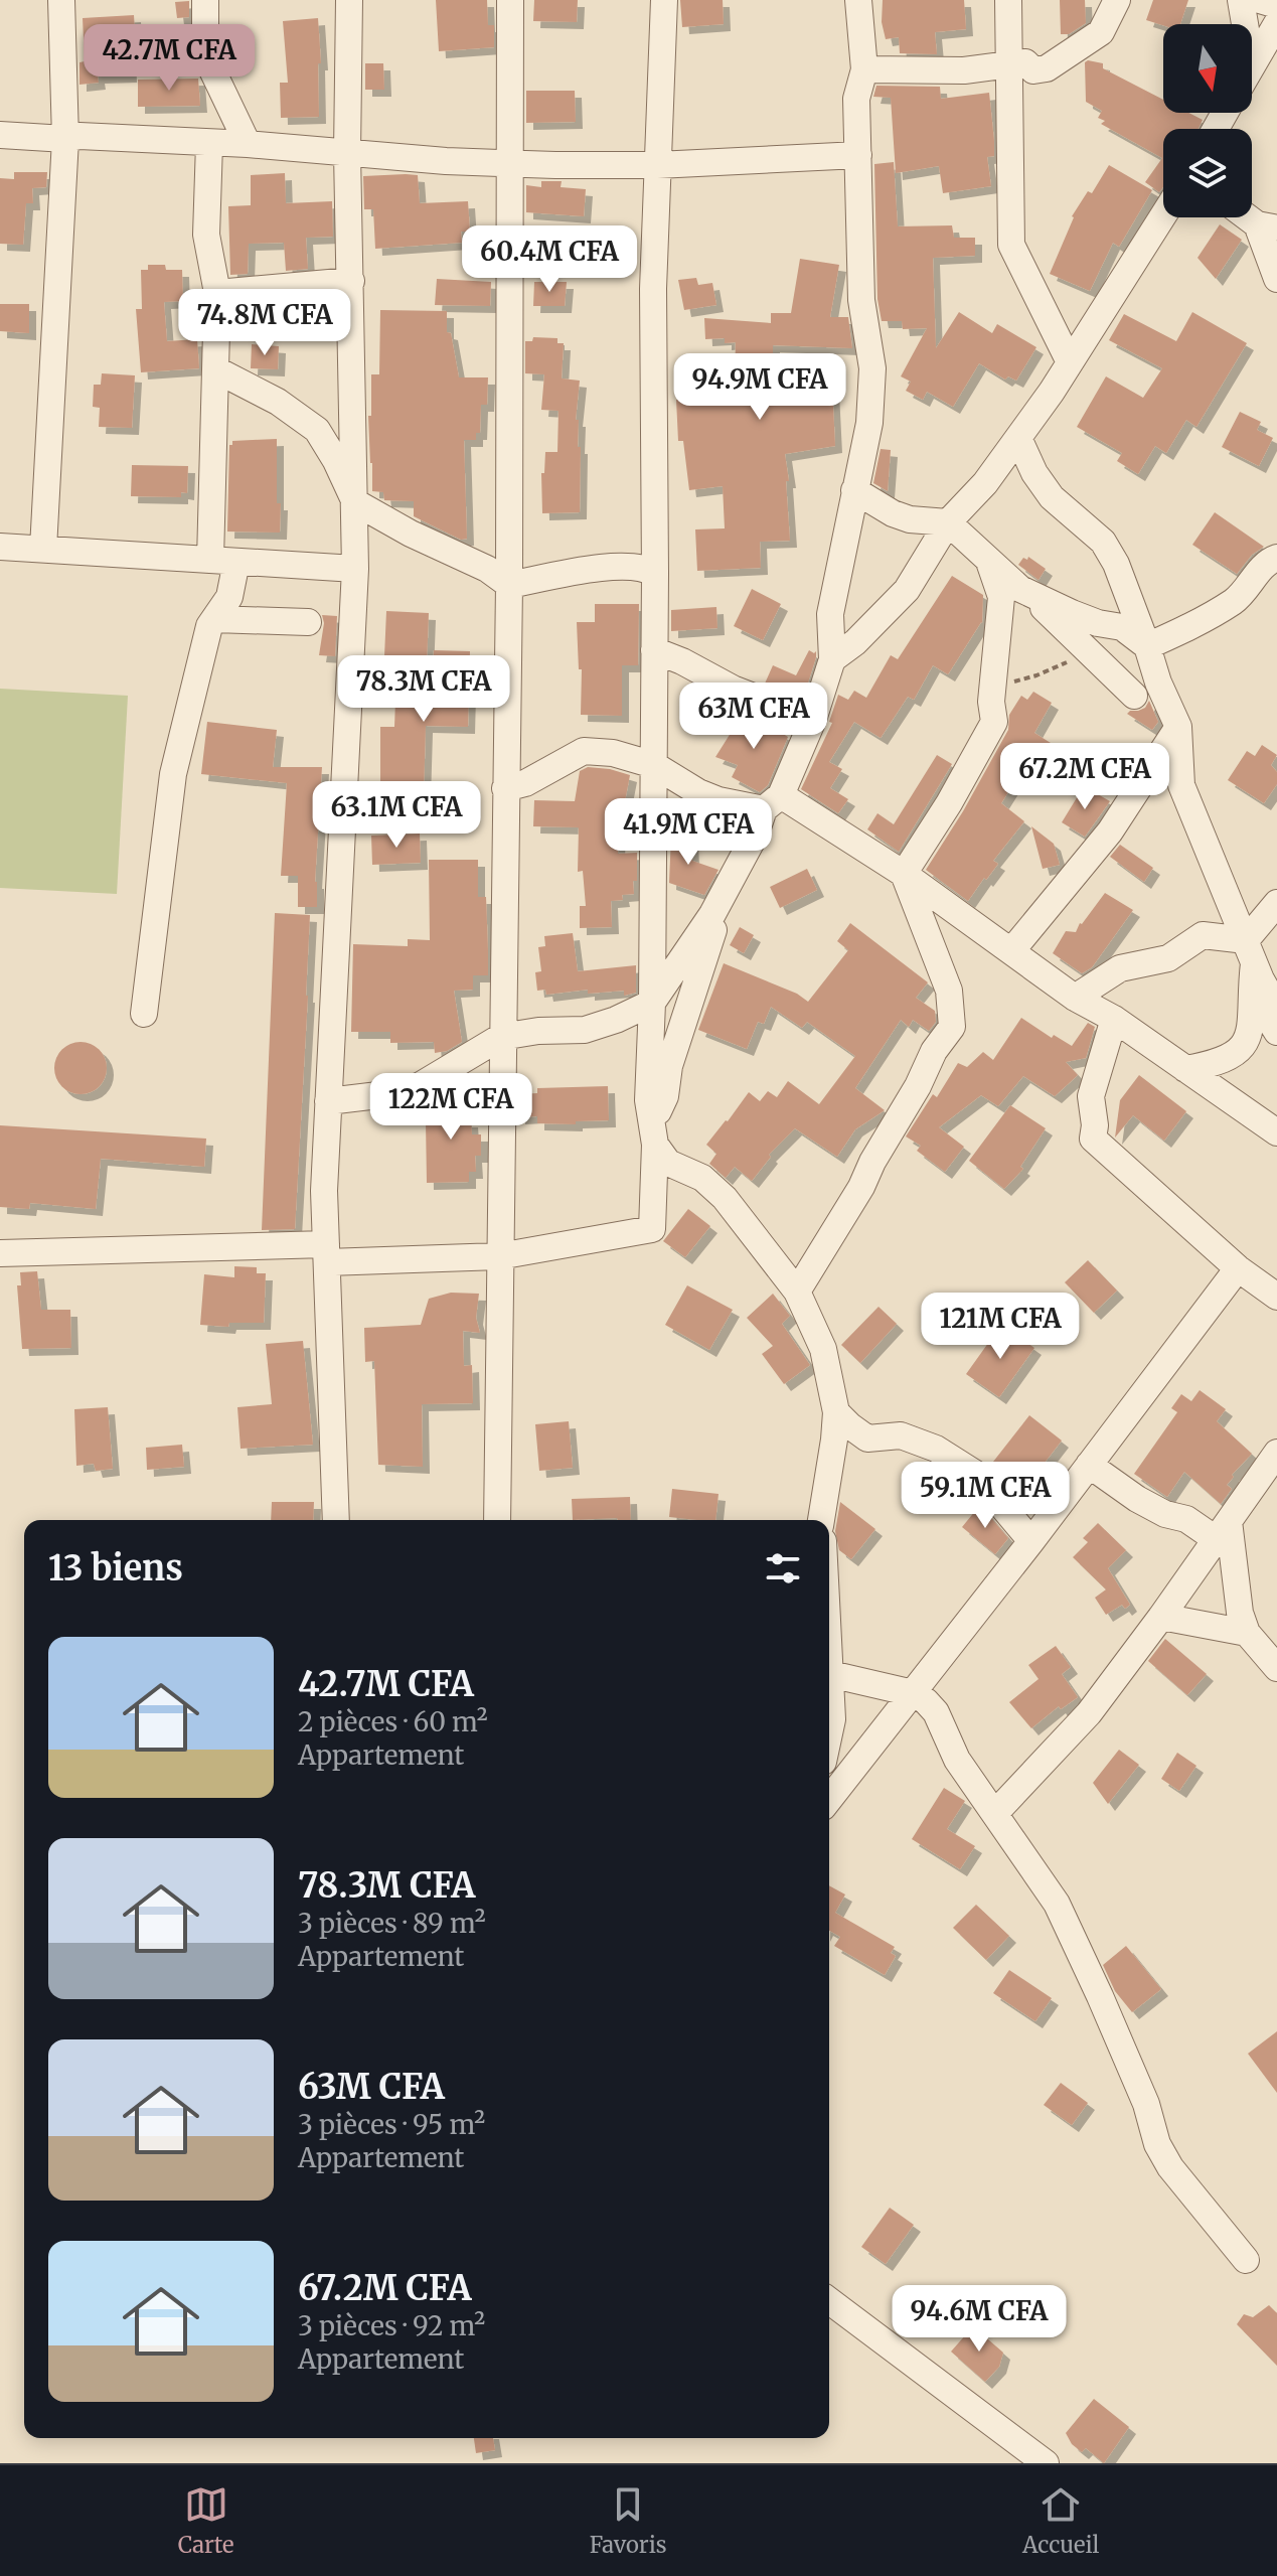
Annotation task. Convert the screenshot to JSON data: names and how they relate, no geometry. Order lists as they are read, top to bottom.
{
  "north": "bottom",
  "page": {
    "price": [
      "42.7M CFA",
      "60.4M CFA",
      "74.8M CFA",
      "94.9M CFA",
      "78.3M CFA",
      "63M CFA",
      "67.2M CFA",
      "63.1M CFA",
      "41.9M CFA",
      "122M CFA",
      "121M CFA",
      "59.1M CFA",
      "94.6M CFA"
    ],
    "heading": "13 biens",
    "list": [
      {
        "name": "42.7M CFA",
        "note": "2 pièces · 60 m² · Appartement"
      },
      {
        "name": "78.3M CFA",
        "note": "3 pièces · 89 m² · Appartement"
      },
      {
        "name": "63M CFA",
        "note": "3 pièces · 95 m² · Appartement"
      },
      {
        "name": "67.2M CFA",
        "note": "3 pièces · 92 m² · Appartement"
      }
    ],
    "tabs": ["Carte", "Favoris", "Accueil"]
  }
}
